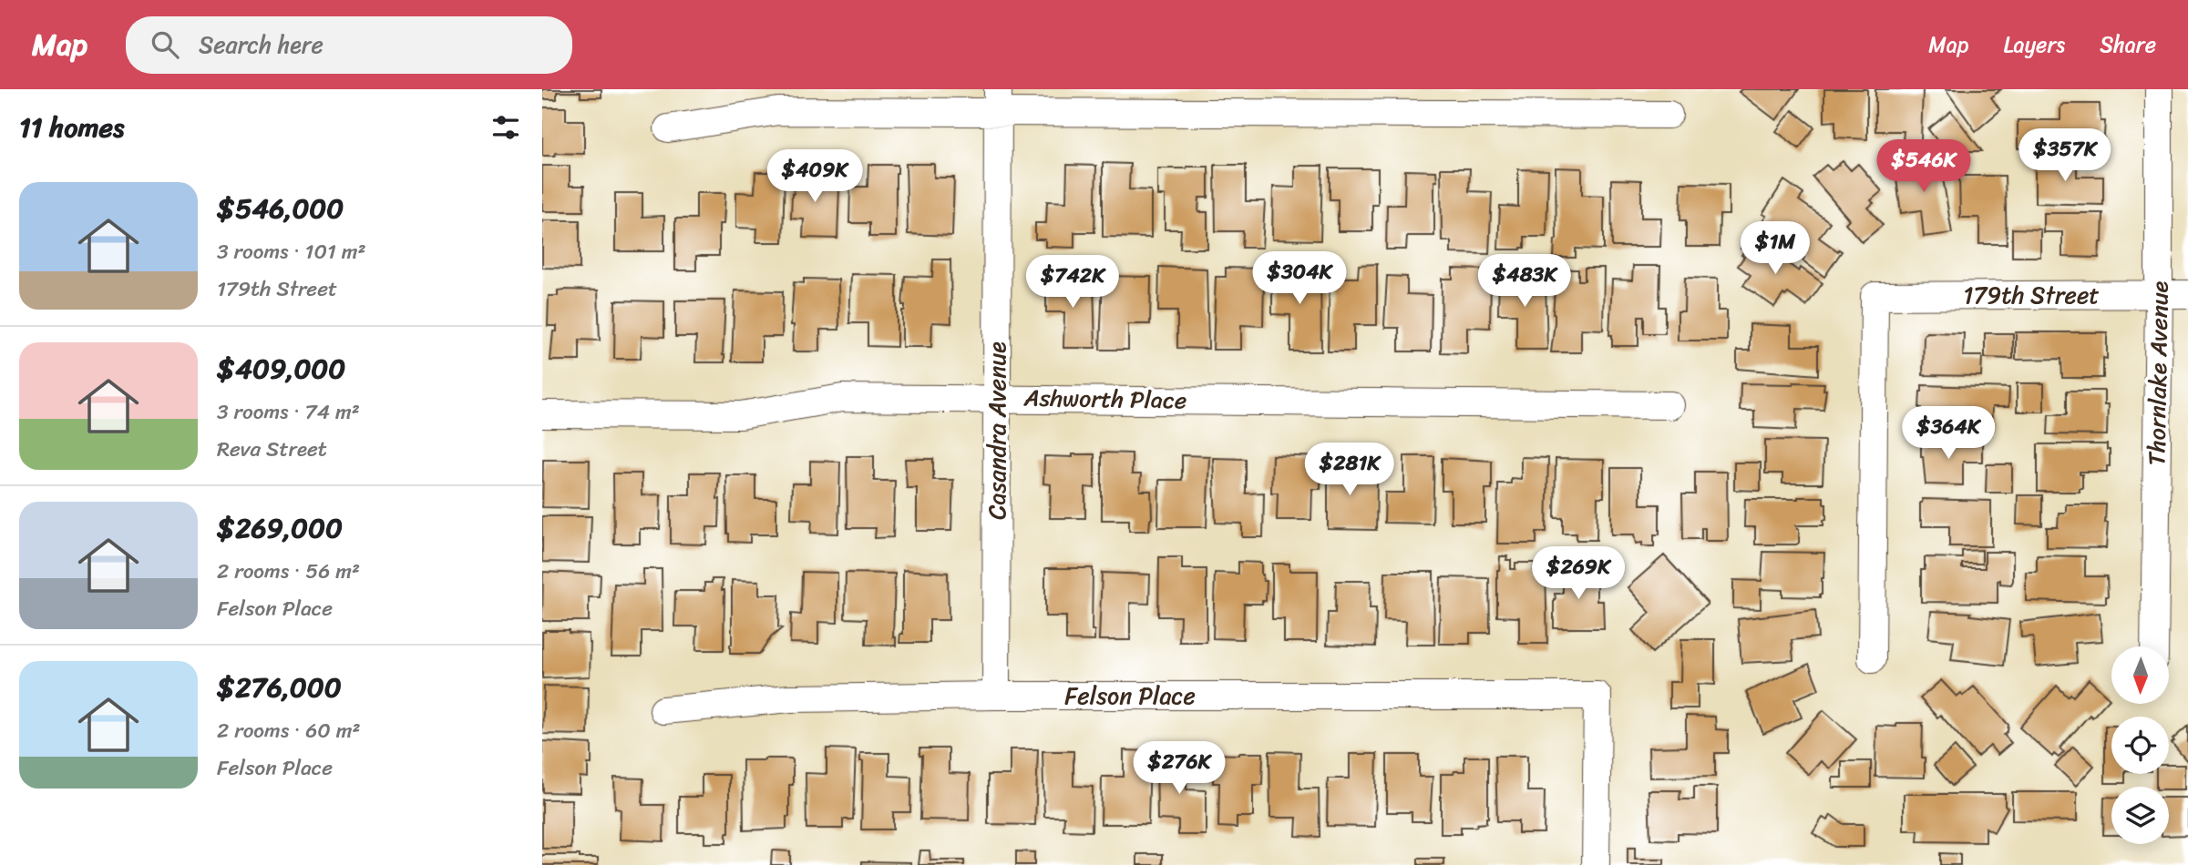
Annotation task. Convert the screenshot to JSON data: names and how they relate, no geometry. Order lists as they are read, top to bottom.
{
  "streets": {
    "street": [
      "179th Street",
      "Thornlake Avenue",
      "Ashworth Place",
      "Casandra Avenue",
      "Felson Place"
    ]
  },
  "crossings": [
    ["179th Street", "Thornlake Avenue"],
    ["Ashworth Place", "Casandra Avenue"],
    ["Casandra Avenue", "Felson Place"]
  ],
  "north": "bottom",
  "page": {
    "header": "Map",
    "search": "Search here",
    "nav": ["Map", "Layers", "Share"],
    "heading": "11 homes",
    "price": [
      "$357K",
      "$546K",
      "$409K",
      "$1M",
      "$304K",
      "$483K",
      "$742K",
      "$364K",
      "$281K",
      "$269K",
      "$276K"
    ],
    "list": [
      {
        "name": "$546,000",
        "note": "3 rooms · 101 m² · 179th Street"
      },
      {
        "name": "$409,000",
        "note": "3 rooms · 74 m² · Reva Street"
      },
      {
        "name": "$269,000",
        "note": "2 rooms · 56 m² · Felson Place"
      },
      {
        "name": "$276,000",
        "note": "2 rooms · 60 m² · Felson Place"
      }
    ]
  }
}
